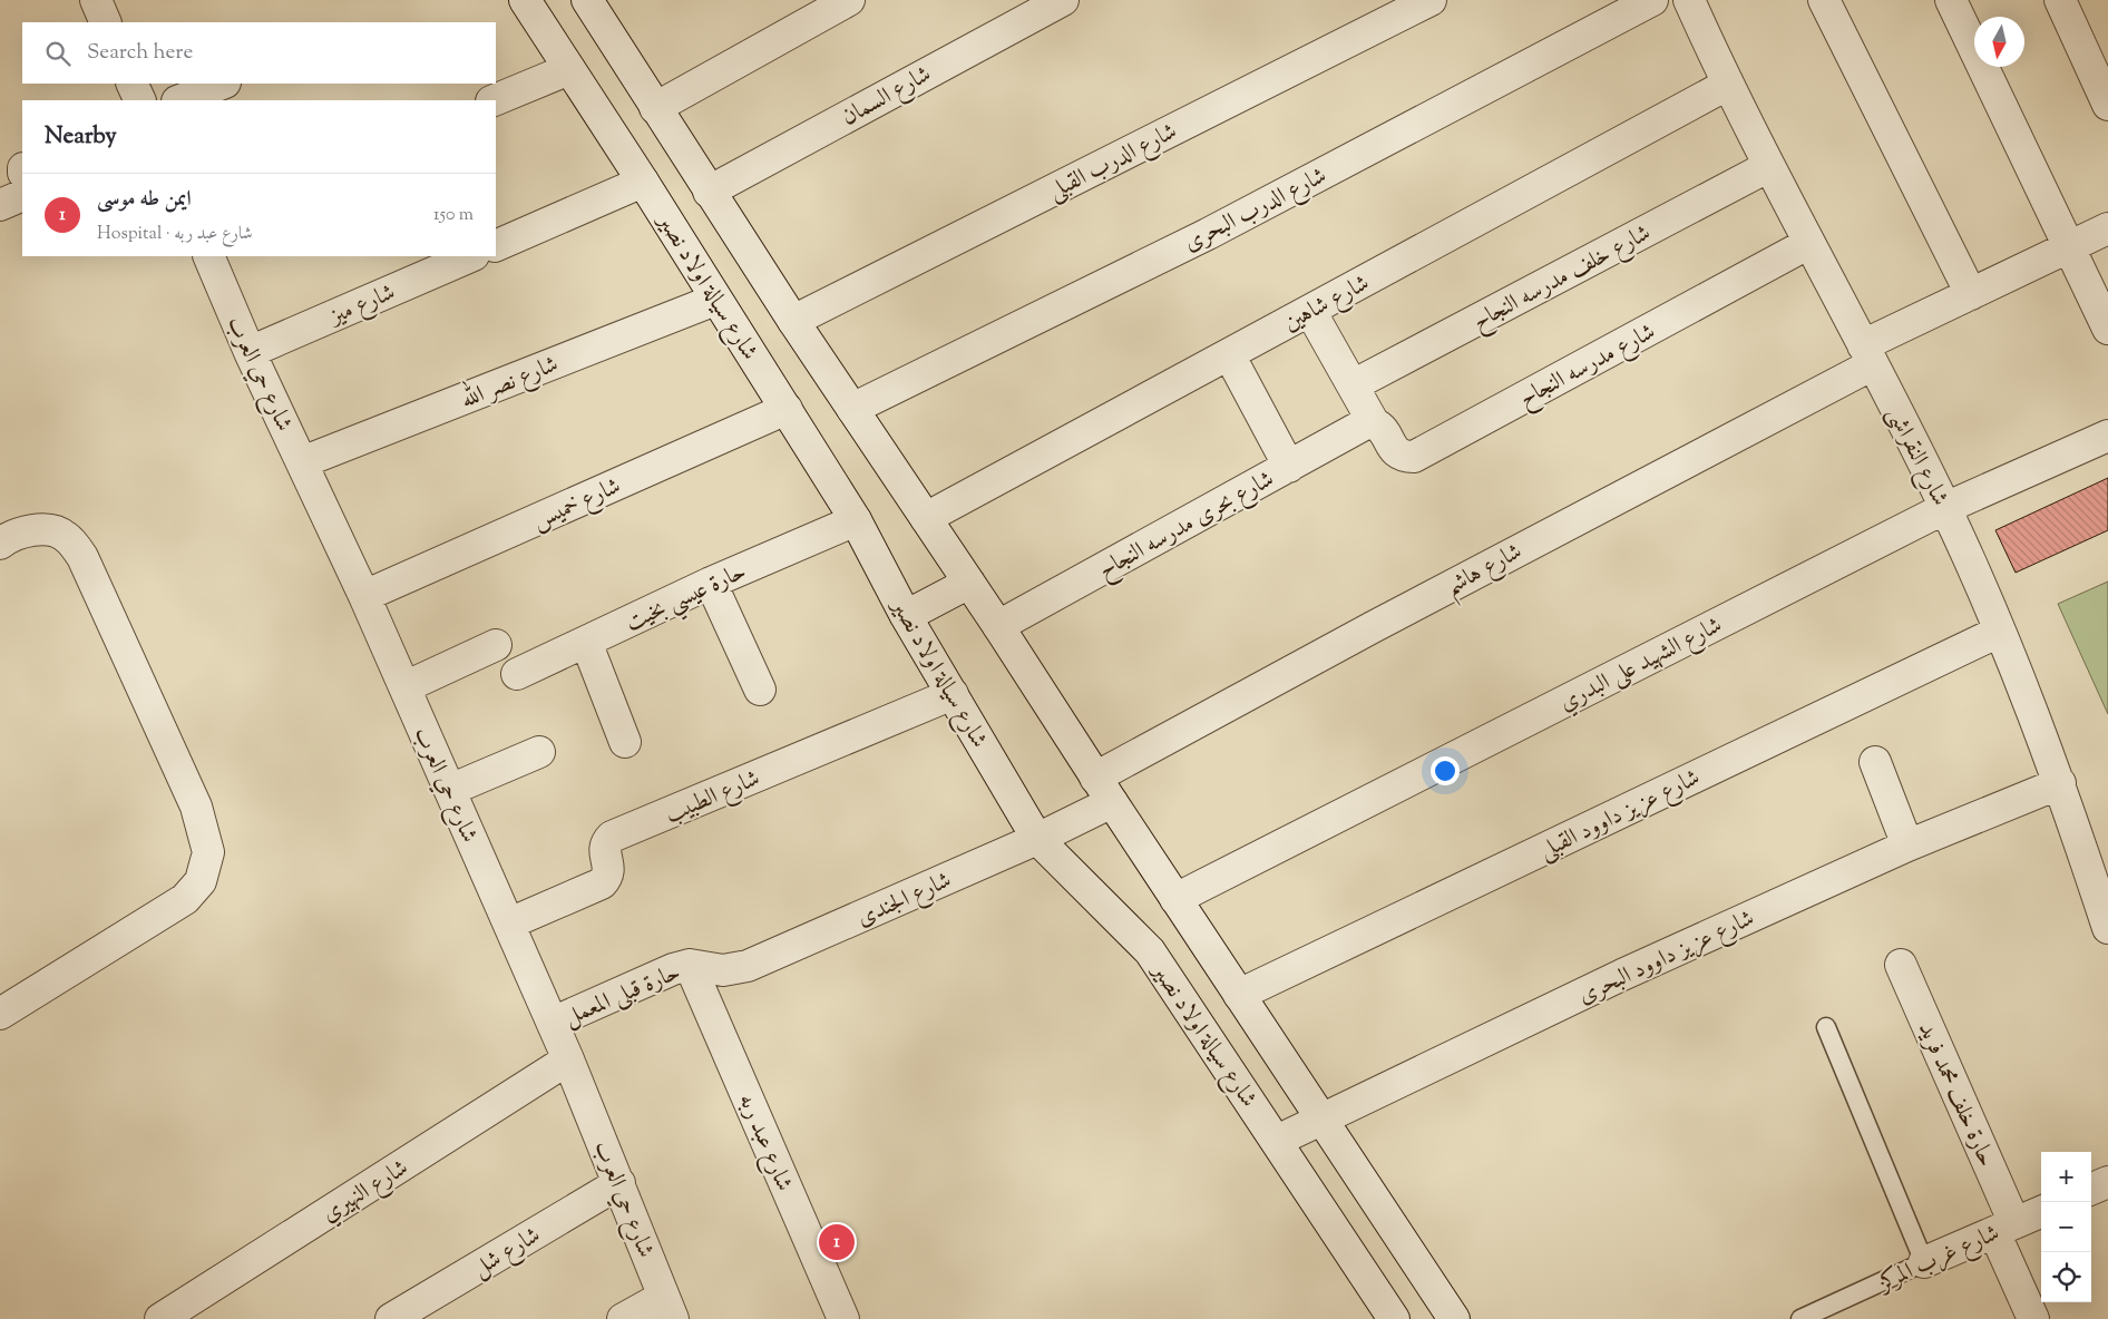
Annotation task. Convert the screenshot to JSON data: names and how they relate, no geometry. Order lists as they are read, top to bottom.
{
  "streets": {
    "street": [
      "شارع السمان",
      "شارع الدرب القبلى",
      "شارع الدرب البحرى",
      "شارع خلف مدرسه النجاح",
      "شارع سيالة اولاد نصير",
      "شارع شاهين",
      "شارع ميز",
      "شارع مدرسه النجاح",
      "شارع حي العرب",
      "شارع نصر الله",
      "شارع النقراشى",
      "شارع خميس",
      "شارع بحرى مدرسه النجاح",
      "شارع هاشم",
      "حارة عيسي بخيت",
      "شارع الشهيد على البدري",
      "شارع الطبيب",
      "شارع عزيز داوود القبلى",
      "شارع الجندى",
      "شارع عزيز داوود البحرى",
      "حارة قبلى المعمل",
      "حارة خلف محمد فريد",
      "شارع عبد ربه",
      "شارع النهيري",
      "شارع شل",
      "شارع غرب المركز"
    ]
  },
  "crossings": [
    ["شارع السمان", "شارع سيالة اولاد نصير"],
    ["شارع الدرب القبلى", "شارع سيالة اولاد نصير"],
    ["شارع الدرب البحرى", "شارع سيالة اولاد نصير"],
    ["شارع خلف مدرسه النجاح", "شارع النقراشى"],
    ["شارع سيالة اولاد نصير", "شارع شاهين"],
    ["شارع سيالة اولاد نصير", "شارع نصر الله"],
    ["شارع سيالة اولاد نصير", "شارع خميس"],
    ["شارع سيالة اولاد نصير", "شارع بحرى مدرسه النجاح"],
    ["شارع سيالة اولاد نصير", "شارع هاشم"],
    ["شارع سيالة اولاد نصير", "حارة عيسي بخيت"],
    ["شارع سيالة اولاد نصير", "شارع الشهيد على البدري"],
    ["شارع سيالة اولاد نصير", "شارع الطبيب"],
    ["شارع سيالة اولاد نصير", "شارع عزيز داوود القبلى"],
    ["شارع سيالة اولاد نصير", "شارع الجندى"],
    ["شارع سيالة اولاد نصير", "شارع عزيز داوود البحرى"],
    ["شارع شاهين", "شارع النقراشى"],
    ["شارع ميز", "شارع حي العرب"],
    ["شارع مدرسه النجاح", "شارع النقراشى"],
    ["شارع مدرسه النجاح", "شارع بحرى مدرسه النجاح"],
    ["شارع حي العرب", "شارع نصر الله"],
    ["شارع حي العرب", "شارع خميس"],
    ["شارع حي العرب", "شارع الطبيب"],
    ["شارع حي العرب", "حارة قبلى المعمل"],
    ["شارع حي العرب", "شارع النهيري"],
    ["شارع حي العرب", "شارع شل"],
    ["شارع النقراشى", "شارع هاشم"],
    ["شارع النقراشى", "شارع الشهيد على البدري"],
    ["شارع النقراشى", "شارع عزيز داوود القبلى"],
    ["شارع النقراشى", "شارع عزيز داوود البحرى"],
    ["شارع هاشم", "شارع الجندى"],
    ["شارع الجندى", "حارة قبلى المعمل"],
    ["شارع الجندى", "شارع عبد ربه"],
    ["حارة قبلى المعمل", "شارع عبد ربه"],
    ["حارة خلف محمد فريد", "شارع غرب المركز"]
  ],
  "north": "bottom",
  "page": {
    "search": "Search here",
    "heading": "Nearby",
    "list": [
      {
        "mark": "1",
        "name": "ايمن طه موسى",
        "note": "Hospital · شارع عبد ربه",
        "value": "150 m"
      }
    ],
    "map_buttons": ["+", "−"],
    "pins": "1"
  }
}
